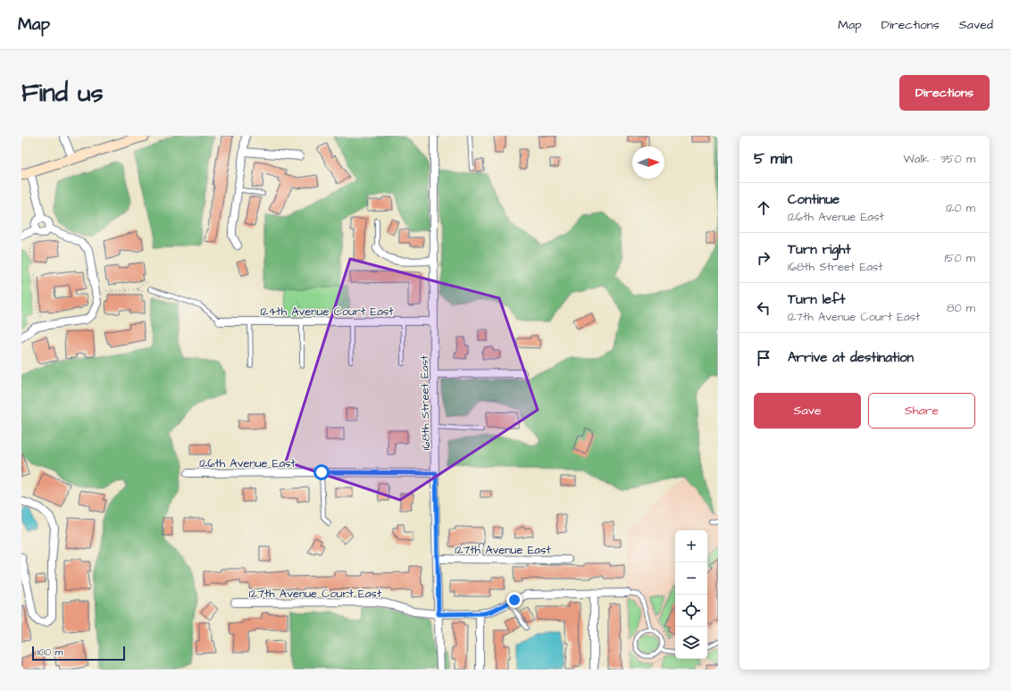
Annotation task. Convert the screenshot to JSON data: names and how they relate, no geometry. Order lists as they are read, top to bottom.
{
  "streets": {
    "street": [
      "124th Avenue Court East",
      "168th Street East",
      "126th Avenue East",
      "127th Avenue East",
      "127th Avenue Court East"
    ]
  },
  "crossings": [
    ["124th Avenue Court East", "168th Street East"],
    ["168th Street East", "126th Avenue East"],
    ["168th Street East", "127th Avenue East"],
    ["168th Street East", "127th Avenue Court East"]
  ],
  "scale_bar": "100 m",
  "north": "right",
  "page": {
    "header": "Map",
    "nav": ["Map", "Directions", "Saved"],
    "buttons": [
      "Directions",
      ["Save", "Share"]
    ],
    "title": "Find us",
    "heading": ["5 min", "Walk · 350 m"],
    "list": [
      ["Continue", "126th Avenue East", "120 m"],
      ["Turn right", "168th Street East", "150 m"],
      ["Turn left", "127th Avenue Court East", "80 m"],
      "Arrive at destination"
    ],
    "map_buttons": ["+", "−"],
    "scale": "100 m"
  }
}
